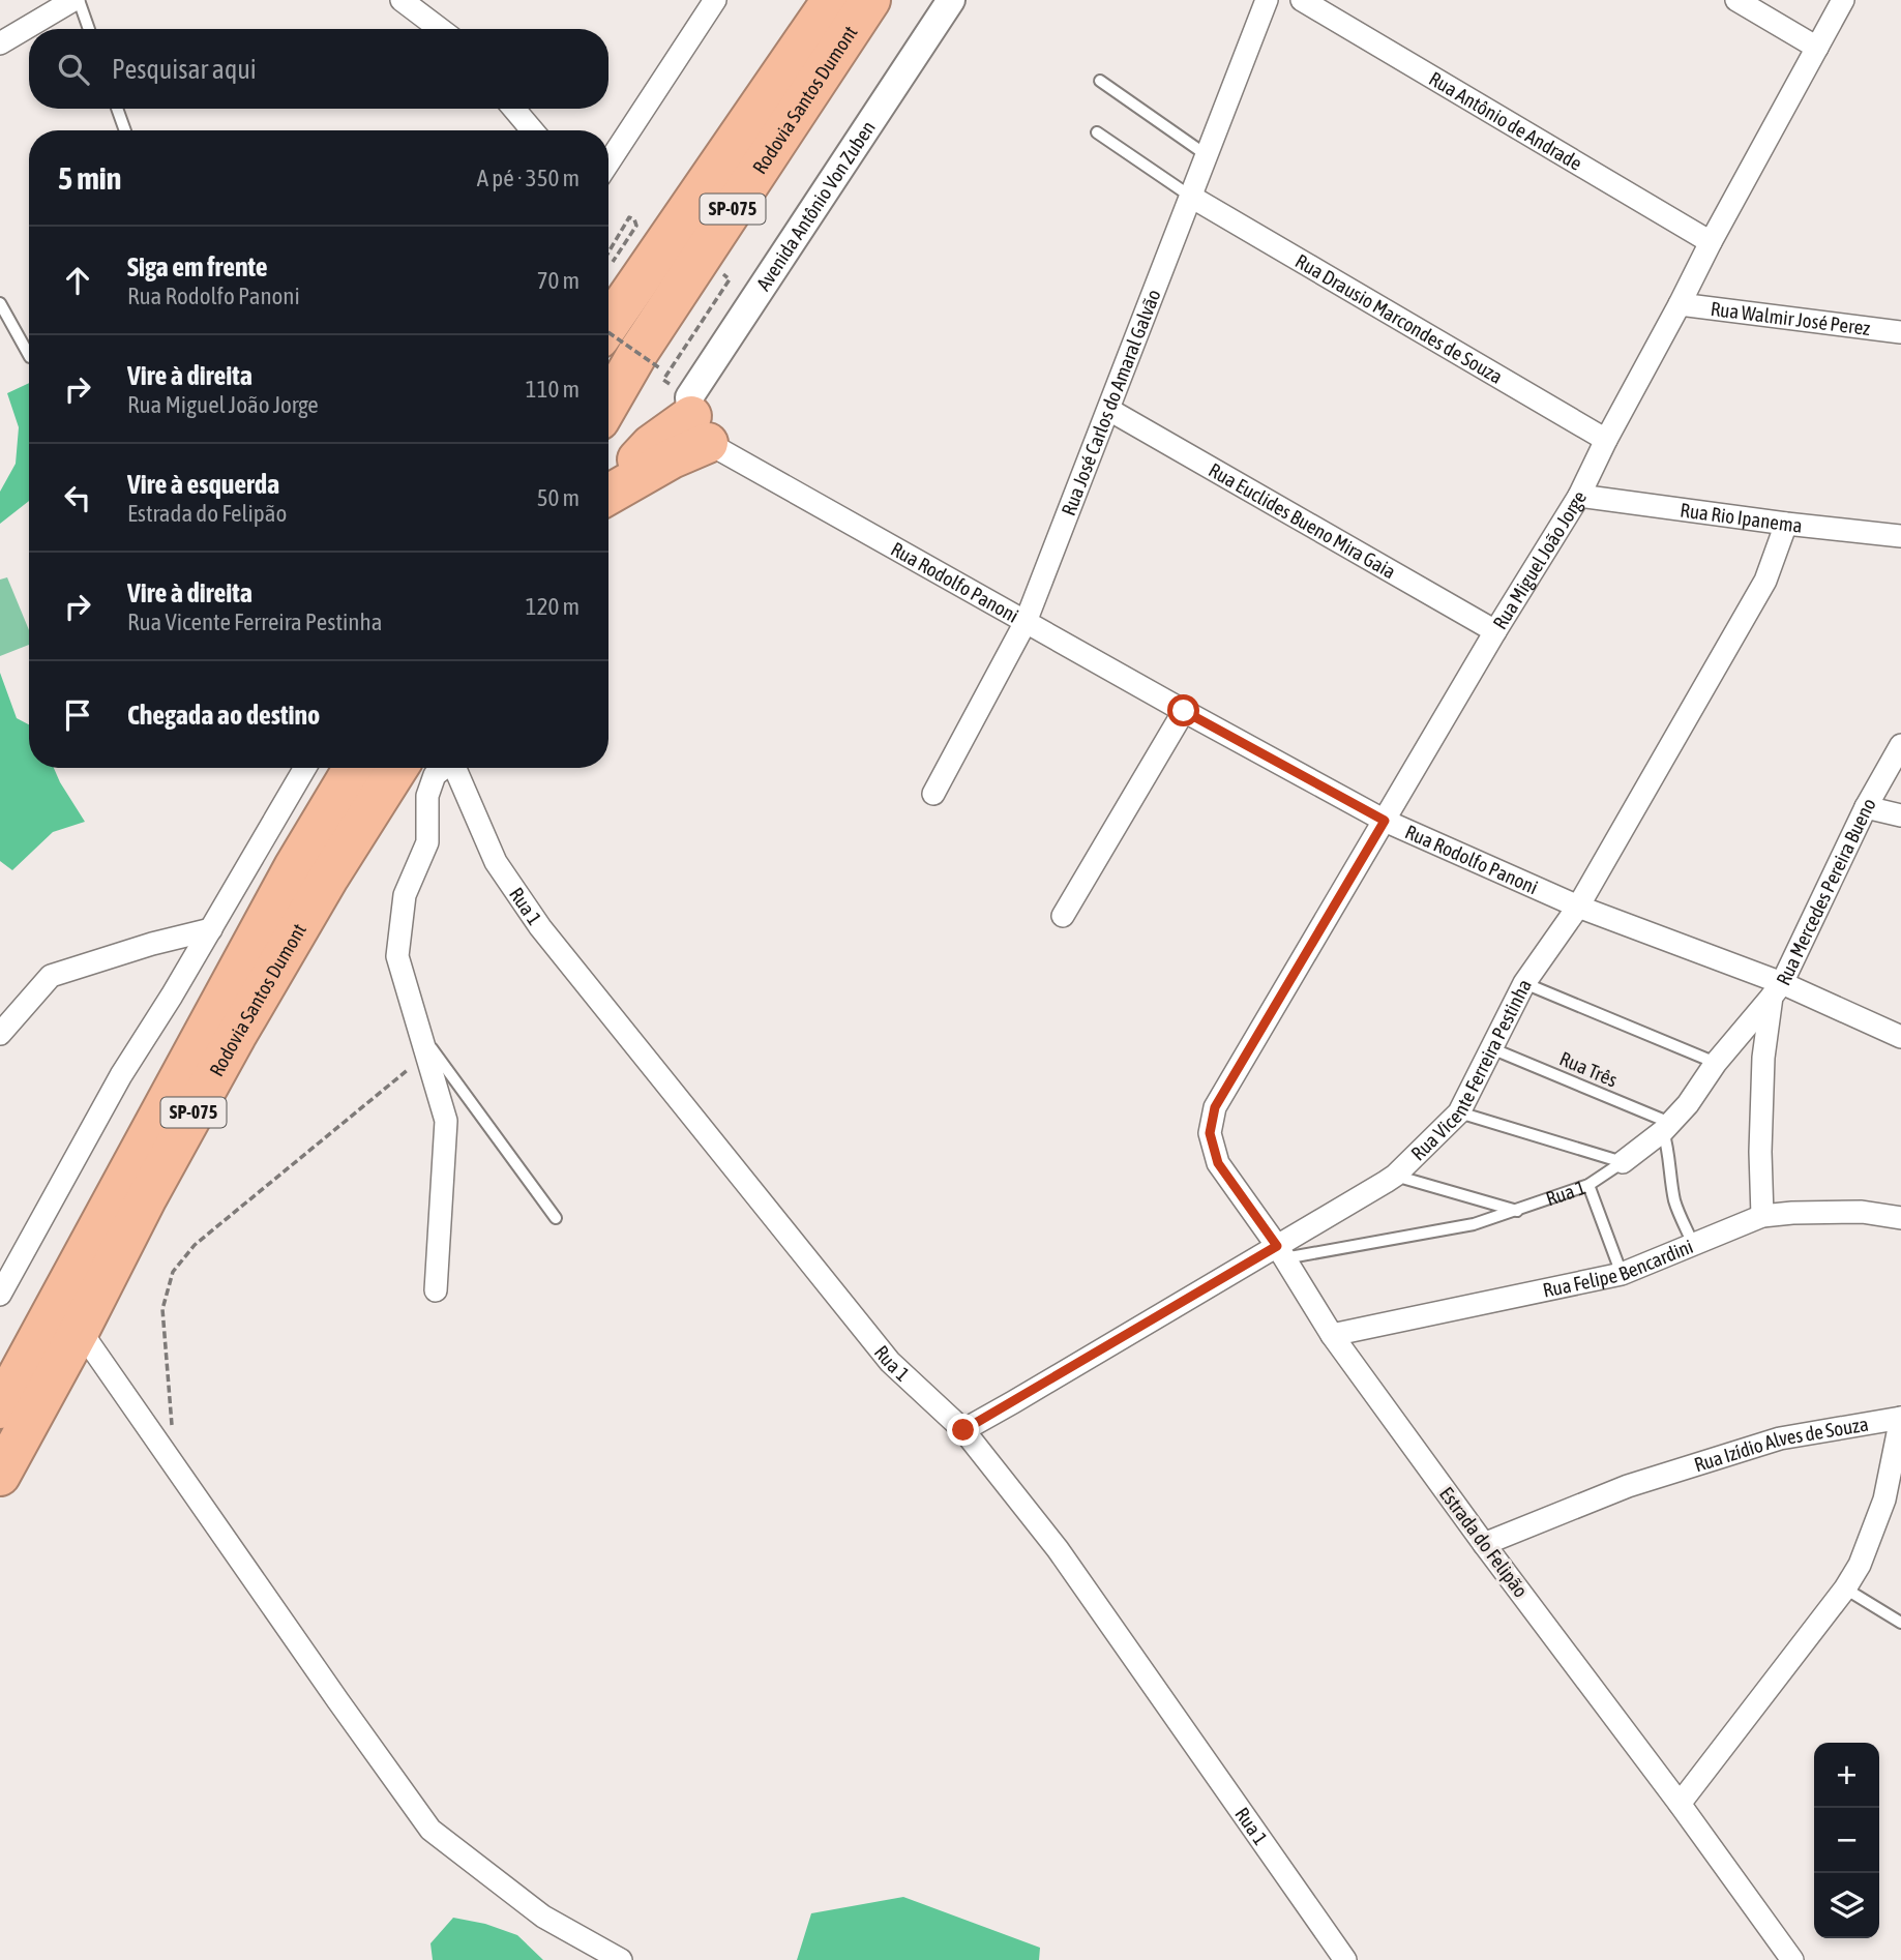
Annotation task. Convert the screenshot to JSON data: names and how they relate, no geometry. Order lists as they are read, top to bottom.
{
  "streets": {
    "highway": ["Rodovia Santos Dumont", "SP-075"],
    "street": [
      "Rua Antônio de Andrade",
      "Avenida Antônio Von Zuben",
      "Rua Walmir José Perez",
      "Rua Drausio Marcondes de Souza",
      "Rua José Carlos do Amaral Galvão",
      "Rua Rio Ipanema",
      "Rua Euclides Bueno Mira Gaia",
      "Rua Miguel João Jorge",
      "Rua Rodolfo Panoni",
      "Rua Mercedes Pereira Bueno",
      "Rua 1",
      "Rua Vicente Ferreira Pestinha",
      "Rua Felipe Bencardini",
      "Rua Izídio Alves de Souza",
      "Estrada do Felipão"
    ],
    "lane": ["Rua Três"]
  },
  "crossings": [
    ["Rua Antônio de Andrade", "Rua Miguel João Jorge"],
    ["Avenida Antônio Von Zuben", "Rua Rodolfo Panoni"],
    ["Rua Walmir José Perez", "Rua Miguel João Jorge"],
    ["Rua Drausio Marcondes de Souza", "Rua José Carlos do Amaral Galvão"],
    ["Rua Drausio Marcondes de Souza", "Rua Miguel João Jorge"],
    ["Rua José Carlos do Amaral Galvão", "Rua Euclides Bueno Mira Gaia"],
    ["Rua José Carlos do Amaral Galvão", "Rua Rodolfo Panoni"],
    ["Rua Rio Ipanema", "Rua Miguel João Jorge"],
    ["Rua Rio Ipanema", "Rua Vicente Ferreira Pestinha"],
    ["Rua Euclides Bueno Mira Gaia", "Rua Miguel João Jorge"],
    ["Rua Miguel João Jorge", "Rua Rodolfo Panoni"],
    ["Rua Miguel João Jorge", "Estrada do Felipão"],
    ["Rua Rodolfo Panoni", "Rua Mercedes Pereira Bueno"],
    ["Rua Rodolfo Panoni", "Rua 1"],
    ["Rua Rodolfo Panoni", "Rua Vicente Ferreira Pestinha"],
    ["Rua Mercedes Pereira Bueno", "Rua 1"],
    ["Rua Mercedes Pereira Bueno", "Rua Felipe Bencardini"],
    ["Rua 1", "Rua Vicente Ferreira Pestinha"],
    ["Rua 1", "Rua Três"],
    ["Rua 1", "Estrada do Felipão"],
    ["Rua Vicente Ferreira Pestinha", "Rua Três"],
    ["Rua Vicente Ferreira Pestinha", "Estrada do Felipão"],
    ["Rua Felipe Bencardini", "Estrada do Felipão"],
    ["Rua Izídio Alves de Souza", "Estrada do Felipão"]
  ],
  "page": {
    "search": "Pesquisar aqui",
    "heading": ["5 min", "A pé · 350 m"],
    "list": [
      ["Siga em frente", "Rua Rodolfo Panoni", "70 m"],
      ["Vire à direita", "Rua Miguel João Jorge", "110 m"],
      ["Vire à esquerda", "Estrada do Felipão", "50 m"],
      ["Vire à direita", "Rua Vicente Ferreira Pestinha", "120 m"],
      "Chegada ao destino"
    ],
    "map_buttons": ["+", "−"]
  }
}
